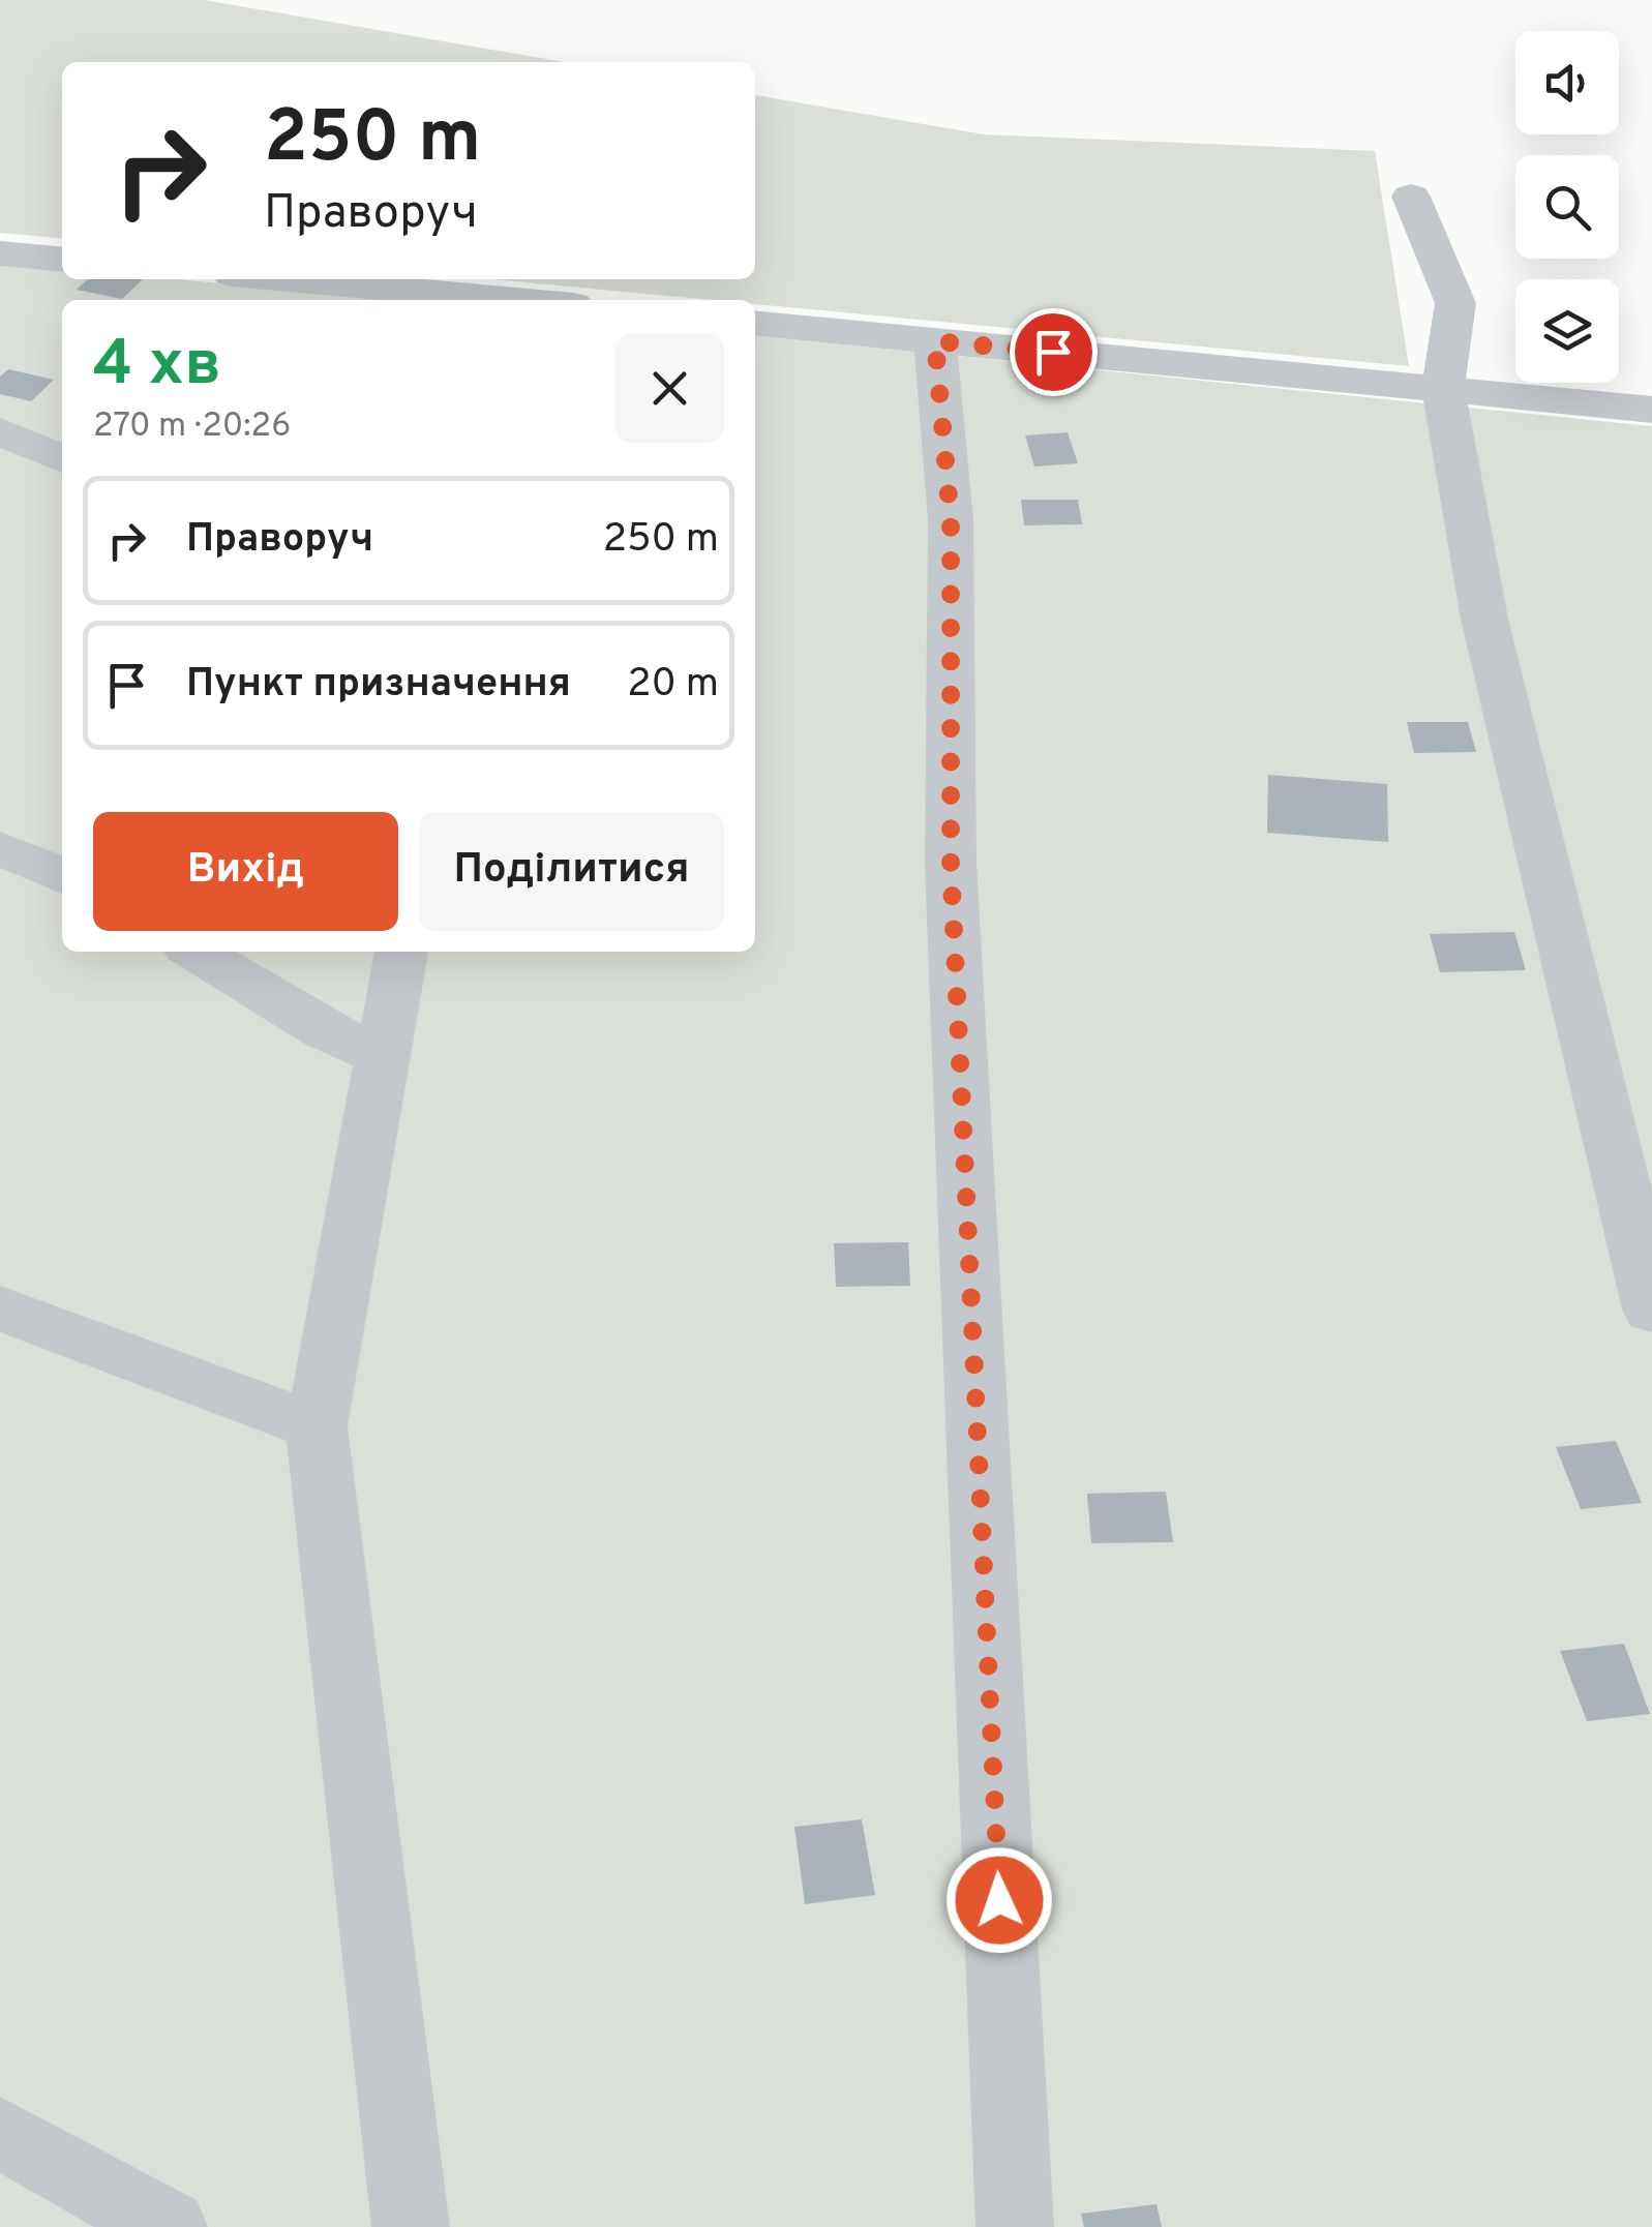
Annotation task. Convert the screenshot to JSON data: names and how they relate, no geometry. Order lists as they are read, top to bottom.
{
  "page": {
    "turn": ["250 m", "Праворуч"],
    "heading": ["4 хв", "270 m · 20:26"],
    "list": [
      {
        "name": "Праворуч",
        "value": "250 m"
      },
      {
        "name": "Пункт призначення",
        "value": "20 m"
      }
    ],
    "buttons": ["Вихід", "Поділитися"]
  }
}
